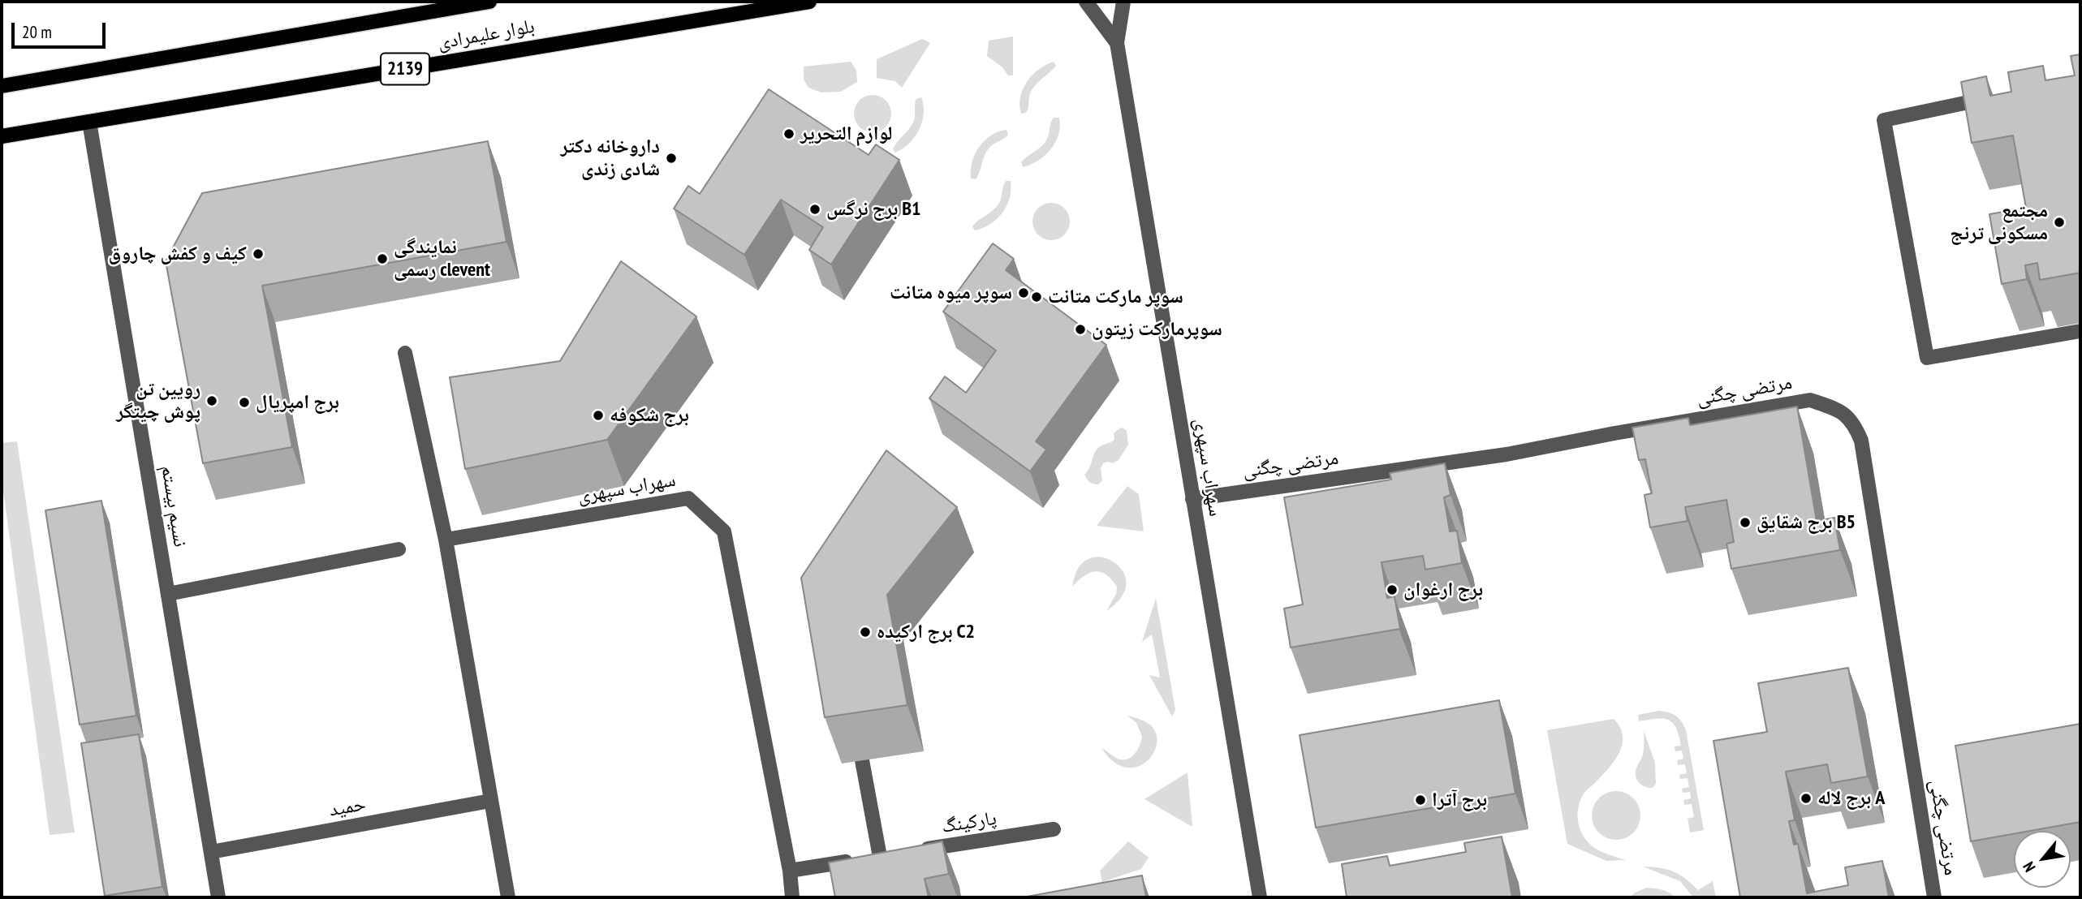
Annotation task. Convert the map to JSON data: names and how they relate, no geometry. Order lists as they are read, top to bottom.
{
  "streets": {
    "main road": ["بلوار علیمرادی", "2139"],
    "street": [
      "مرتضی چگنی",
      "سهراب سپهری",
      "نسیم بیستم",
      "حمید",
      "پارکینگ"
    ]
  },
  "crossings": [
    ["بلوار علیمرادی", "نسیم بیستم"],
    ["مرتضی چگنی", "سهراب سپهری"],
    ["نسیم بیستم", "حمید"]
  ],
  "places": [
    "لوازم التحریر",
    "داروخانه دکتر شادی زندی",
    "برج نرگس B1",
    "مجتمع مسکونی ترنج",
    "کیف و کفش چاروق",
    "نمایندگی رسمی clevent",
    "سوپر میوه متانت",
    "سوپر مارکت متانت",
    "سوپرمارکت زیتون",
    "رویین تن پوش چیتگر",
    "برج امپریال",
    "برج شکوفه",
    "برج شقایق B5",
    "برج ارغوان",
    "برج ارکیده C2",
    "برج لاله A",
    "برج آترا"
  ],
  "scale_bar": "20 m",
  "north": "bottom left"
}
